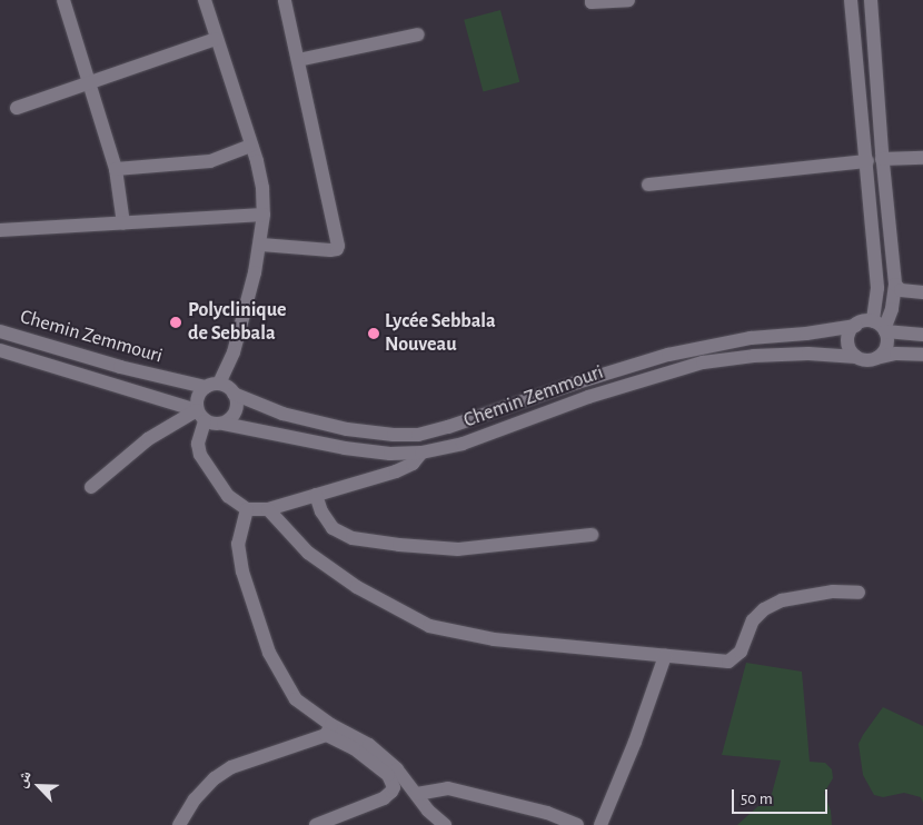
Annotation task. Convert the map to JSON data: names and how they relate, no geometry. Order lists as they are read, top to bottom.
{
  "streets": {
    "street": ["Chemin Zemmouri"]
  },
  "places": ["Polyclinique de Sebbala", "Lycée Sebbala Nouveau"],
  "scale_bar": "50 m",
  "north": "top left"
}
